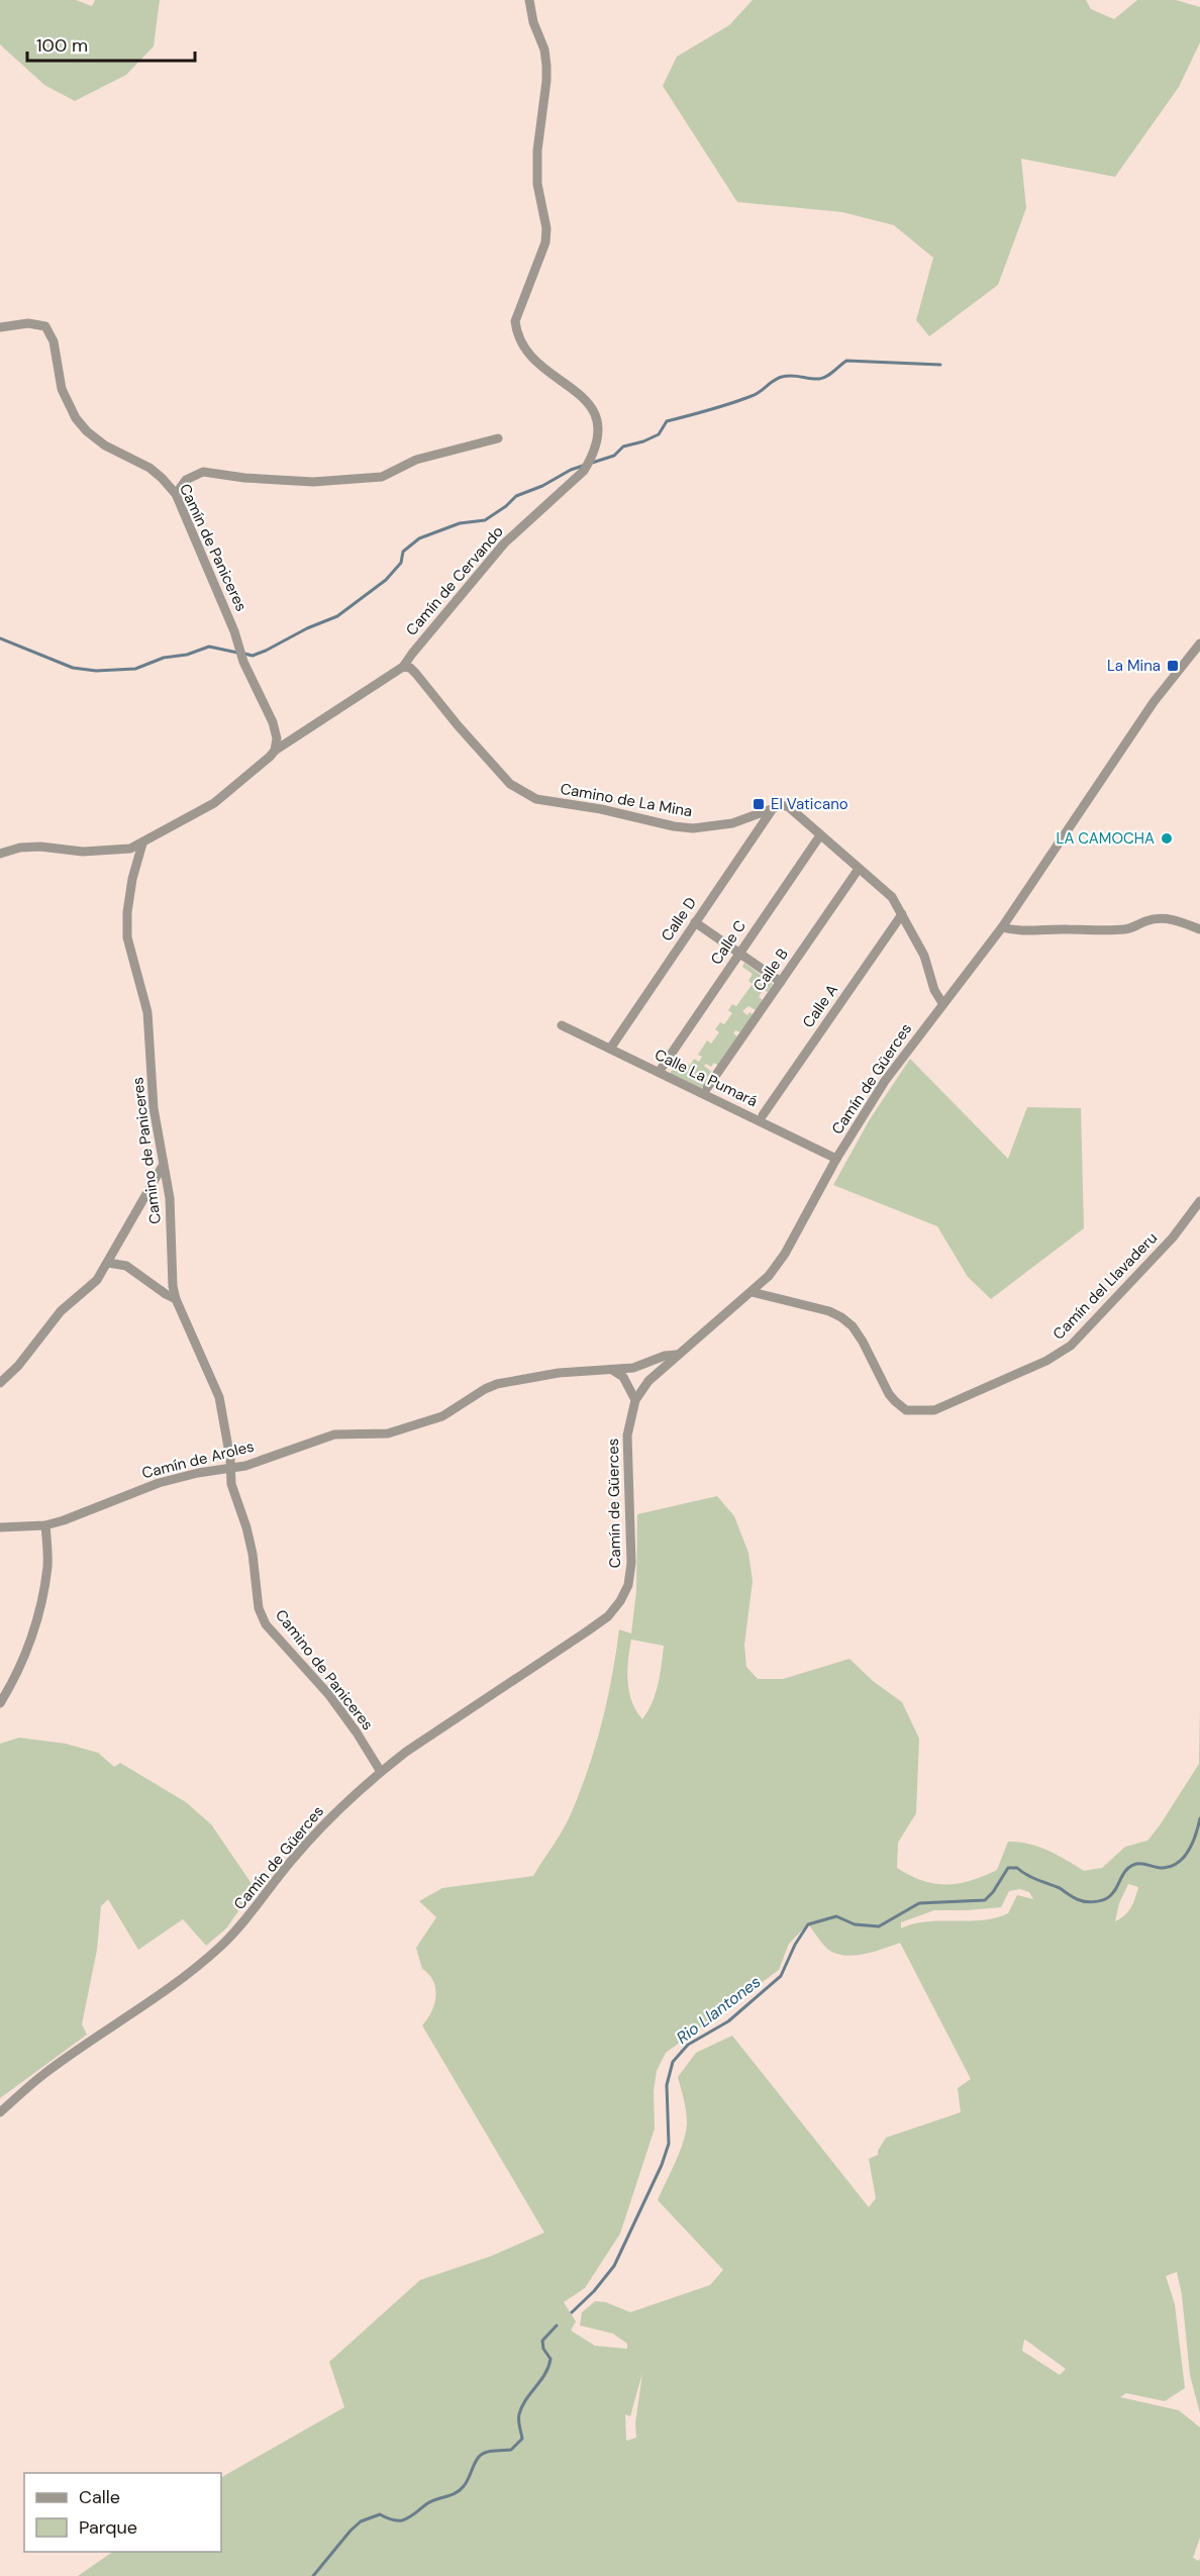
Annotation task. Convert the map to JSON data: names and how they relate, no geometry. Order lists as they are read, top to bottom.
{
  "streets": {
    "street": [
      "Camín de Paniceres",
      "Camín de Cervando",
      "Camino de La Mina",
      "Calle D",
      "Calle C",
      "Calle B",
      "Calle A",
      "Calle La Pumará",
      "Camín de Güerces",
      "Camino de Paniceres",
      "Camín del Llavaderu",
      "Camín de Aroles"
    ]
  },
  "crossings": [
    ["Camín de Paniceres", "Camín de Cervando"],
    ["Camín de Cervando", "Camino de La Mina"],
    ["Camino de La Mina", "Calle D"],
    ["Calle D", "Calle La Pumará"],
    ["Calle La Pumará", "Camín de Güerces"],
    ["Camín de Güerces", "Camino de Paniceres"],
    ["Camín de Güerces", "Camín del Llavaderu"],
    ["Camín de Güerces", "Camín de Aroles"],
    ["Camino de Paniceres", "Camín de Aroles"]
  ],
  "water": ["Rio Llantones"],
  "places": {
    "transit": ["La Mina", "El Vaticano"],
    "other": ["LA CAMOCHA"]
  },
  "legend": ["Calle", "Parque"],
  "scale_bar": "100 m"
}
